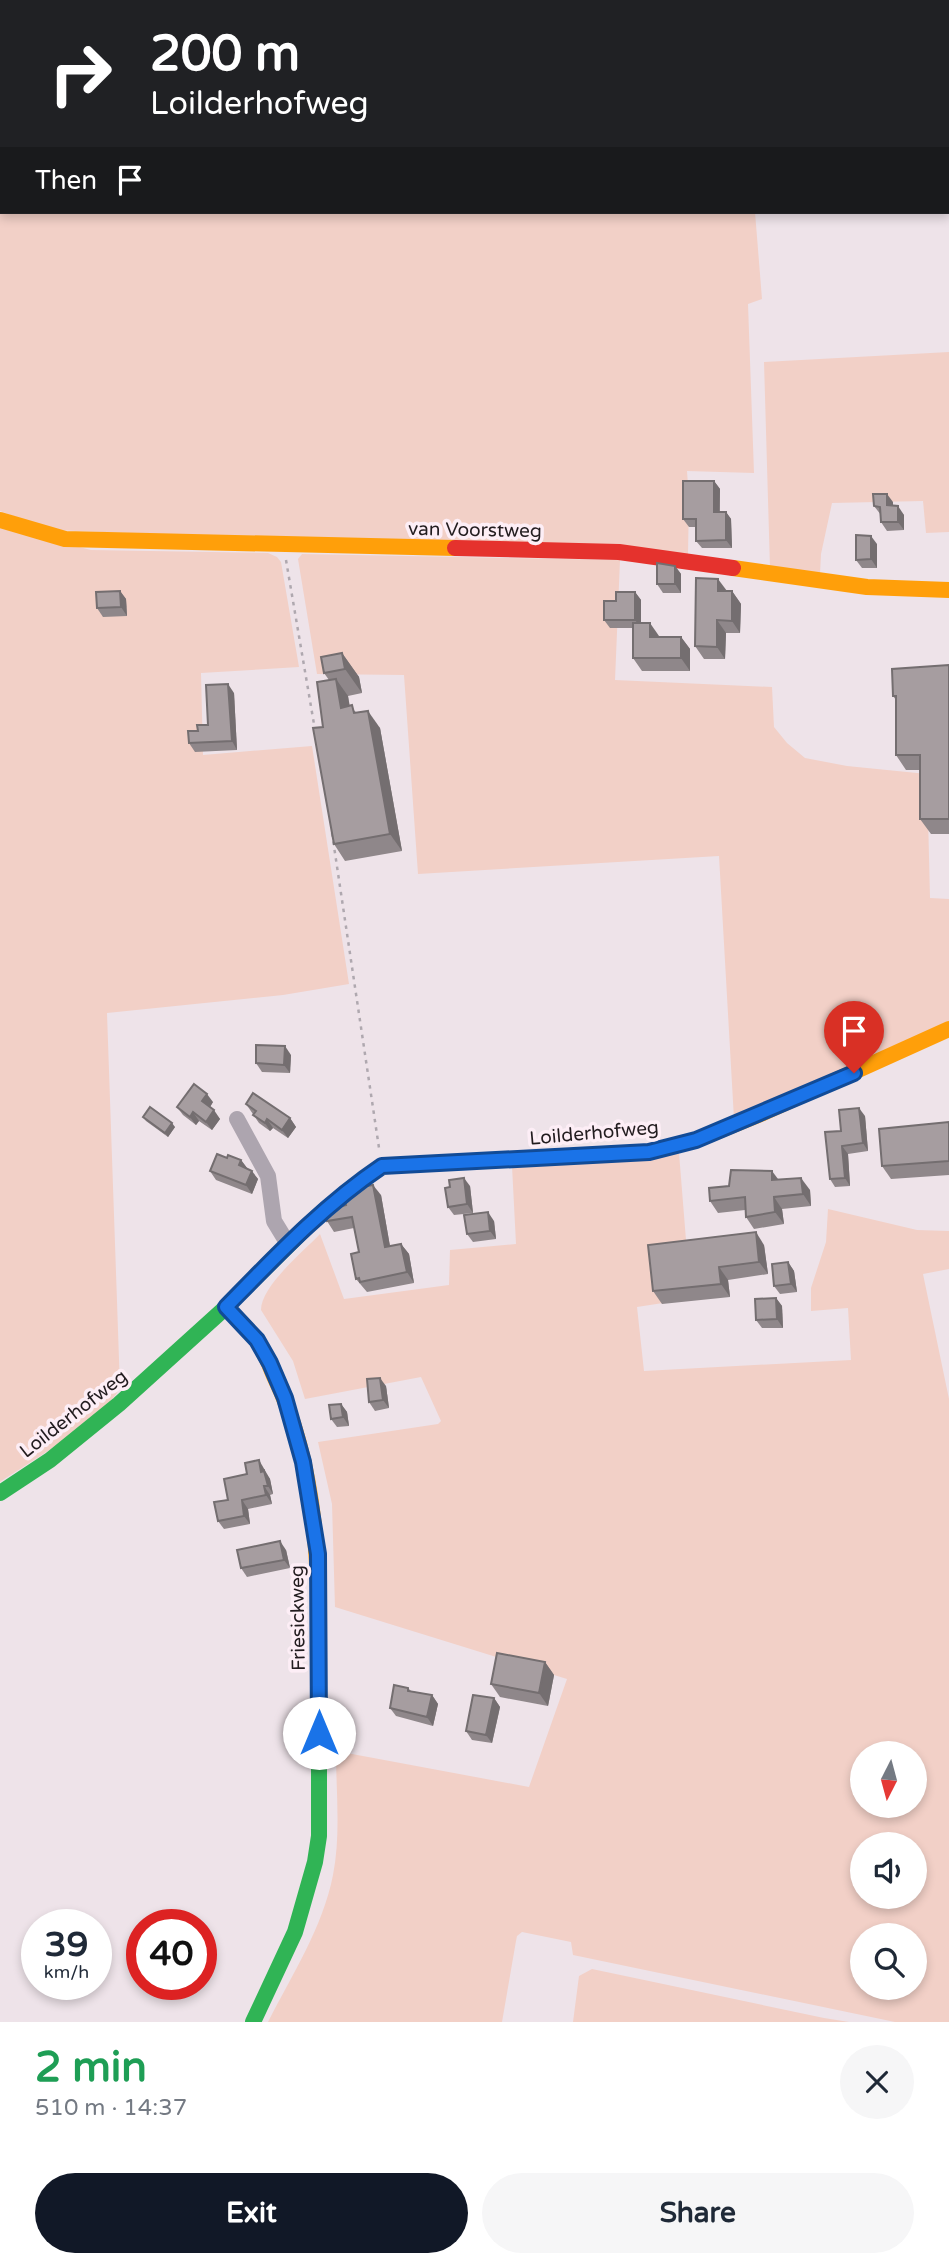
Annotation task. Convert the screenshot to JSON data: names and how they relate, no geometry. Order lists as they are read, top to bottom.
{
  "streets": {
    "street": ["van Voorstweg", "Loilderhofweg", "Friesickweg"]
  },
  "crossings": [
    ["Loilderhofweg", "Friesickweg"]
  ],
  "north": "bottom",
  "page": {
    "turn": ["200 m", "Loilderhofweg"],
    "then": "Then",
    "speed": "39 km/h",
    "limit": "40",
    "heading": ["2 min", "510 m · 14:37"],
    "buttons": ["Exit", "Share"]
  }
}
